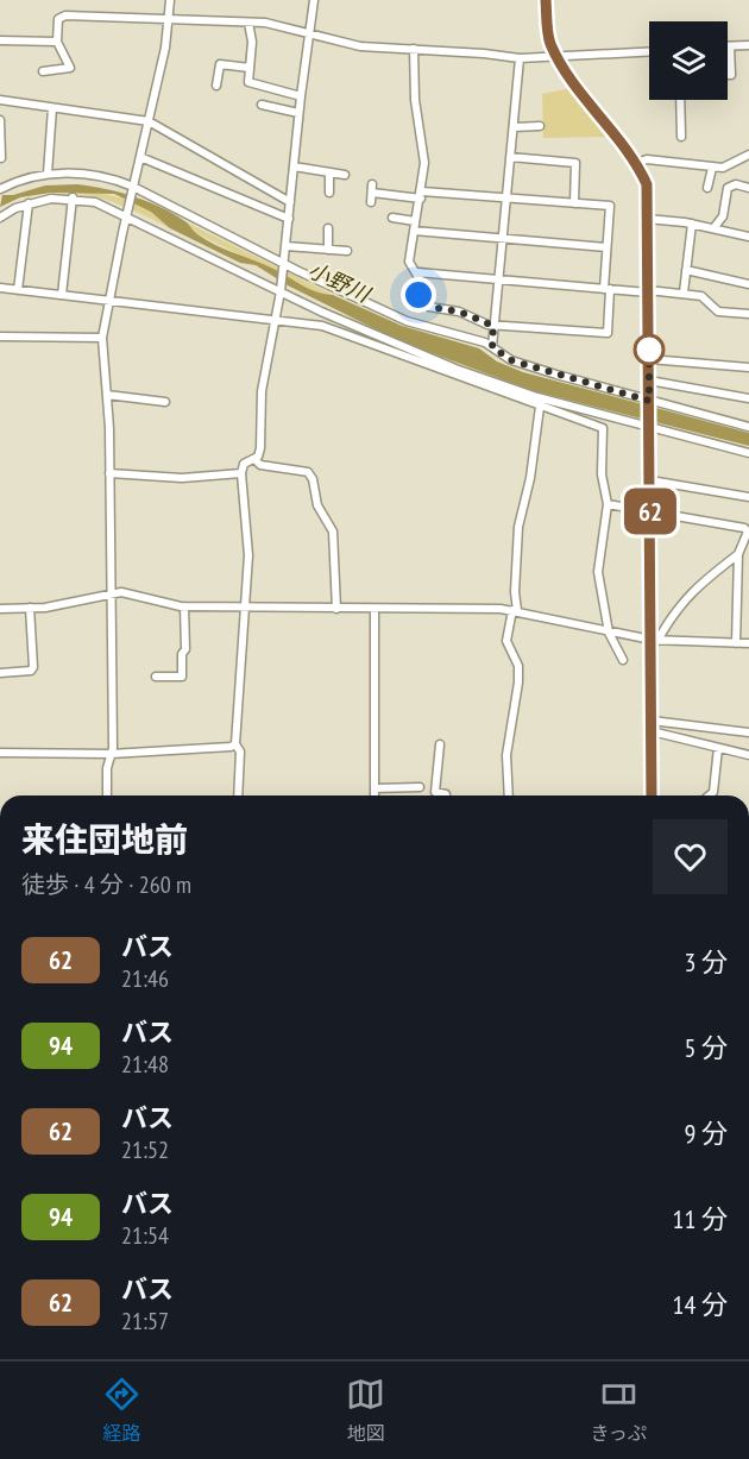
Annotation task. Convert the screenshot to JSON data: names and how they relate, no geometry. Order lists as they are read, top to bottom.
{
  "water": ["小野川"],
  "lines": ["bus line 62"],
  "page": {
    "on_map": "62",
    "heading": ["来住団地前", "徒歩 · 4 分 · 260 m"],
    "list": [
      {
        "mark": "62",
        "name": "バス",
        "note": "21:46",
        "value": "3 分"
      },
      {
        "mark": "94",
        "name": "バス",
        "note": "21:48",
        "value": "5 分"
      },
      {
        "mark": "62",
        "name": "バス",
        "note": "21:52",
        "value": "9 分"
      },
      {
        "mark": "94",
        "name": "バス",
        "note": "21:54",
        "value": "11 分"
      },
      {
        "mark": "62",
        "name": "バス",
        "note": "21:57",
        "value": "14 分"
      }
    ],
    "tabs": ["経路", "地図", "きっぷ"]
  }
}
